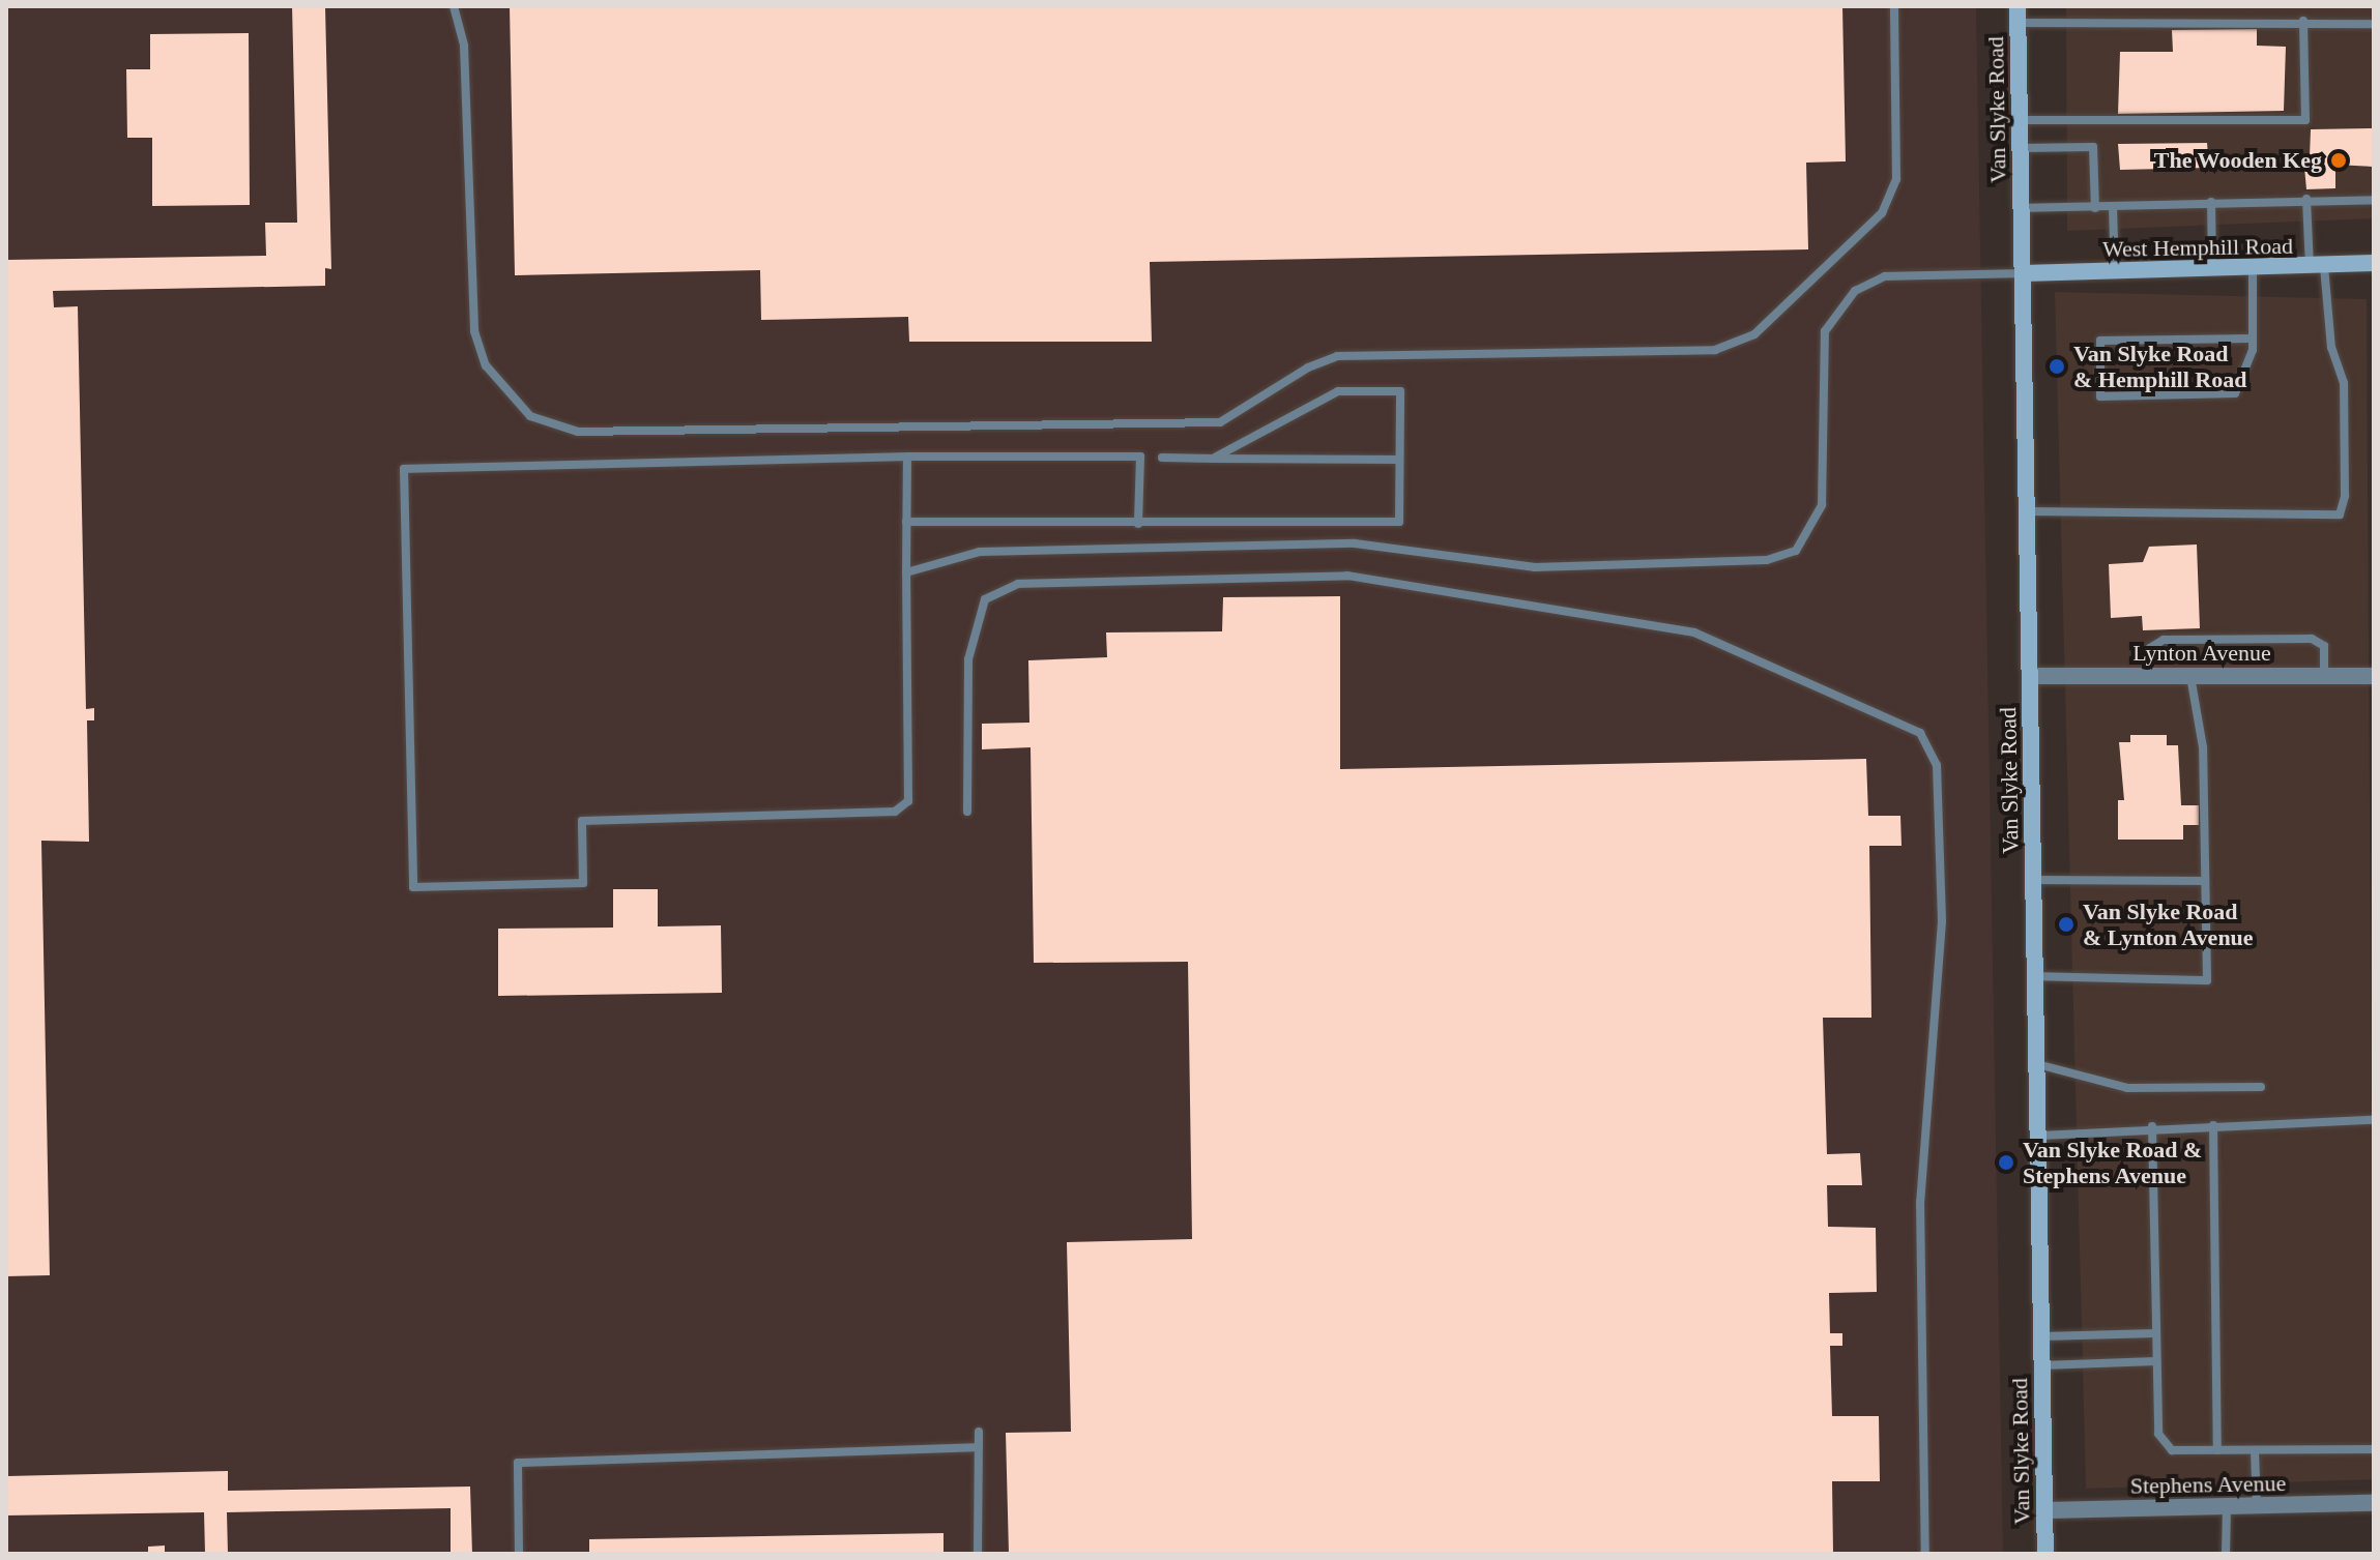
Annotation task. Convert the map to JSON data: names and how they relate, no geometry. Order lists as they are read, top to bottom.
{
  "streets": {
    "street": [
      "Van Slyke Road",
      "West Hemphill Road",
      "Lynton Avenue",
      "Stephens Avenue"
    ]
  },
  "crossings": [
    ["Van Slyke Road", "West Hemphill Road"],
    ["Van Slyke Road", "Lynton Avenue"],
    ["Van Slyke Road", "Stephens Avenue"]
  ],
  "places": [
    "The Wooden Keg",
    "Van Slyke Road & Hemphill Road",
    "Van Slyke Road & Lynton Avenue",
    "Van Slyke Road & Stephens Avenue"
  ]
}
